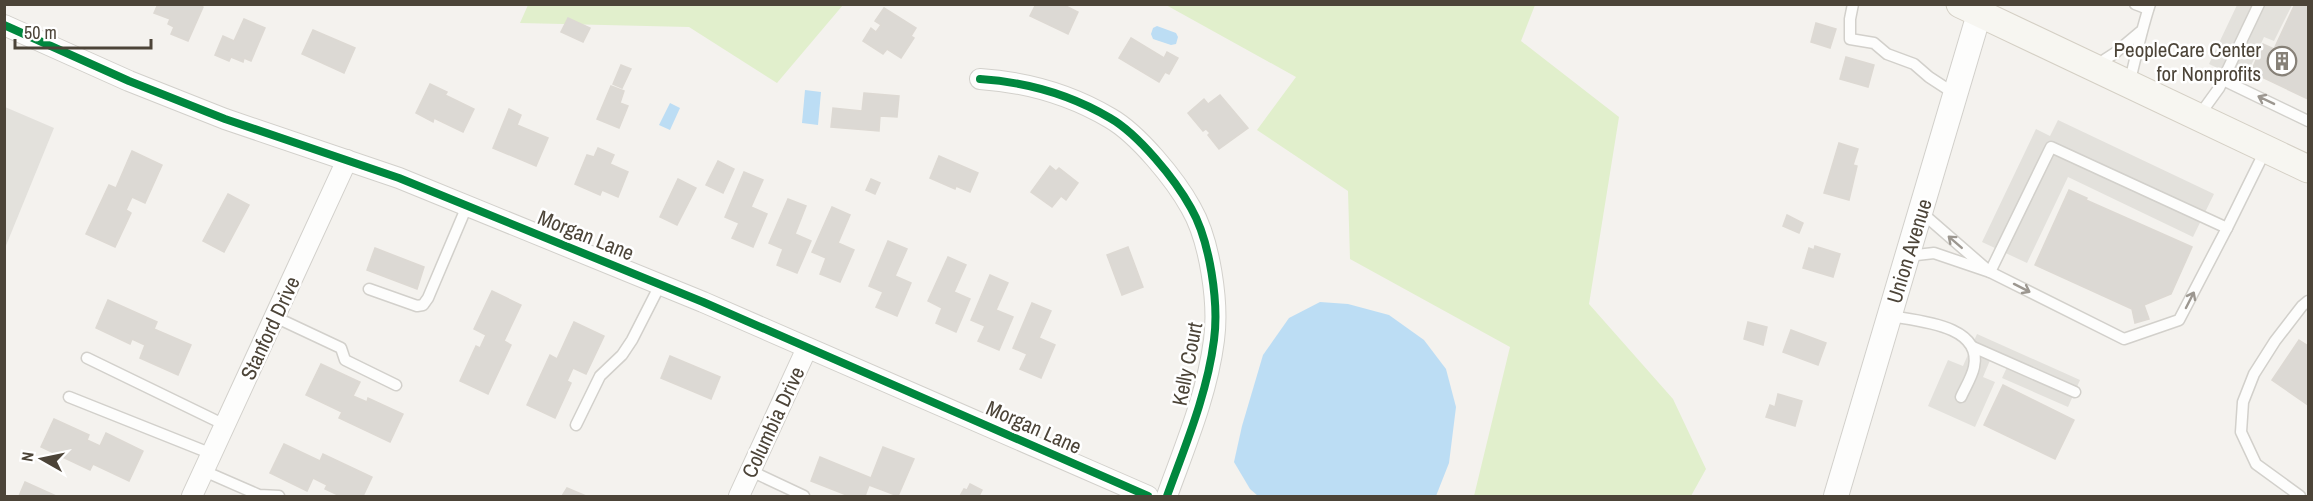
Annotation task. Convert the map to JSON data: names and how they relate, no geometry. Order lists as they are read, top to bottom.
{
  "streets": {
    "street": [
      "Morgan Lane",
      "Union Avenue",
      "Stanford Drive",
      "Kelly Court",
      "Columbia Drive"
    ]
  },
  "crossings": [
    ["Morgan Lane", "Stanford Drive"],
    ["Morgan Lane", "Columbia Drive"]
  ],
  "places": {
    "building": ["PeopleCare Center for Nonprofits"]
  },
  "scale_bar": "50 m",
  "north": "left"
}
